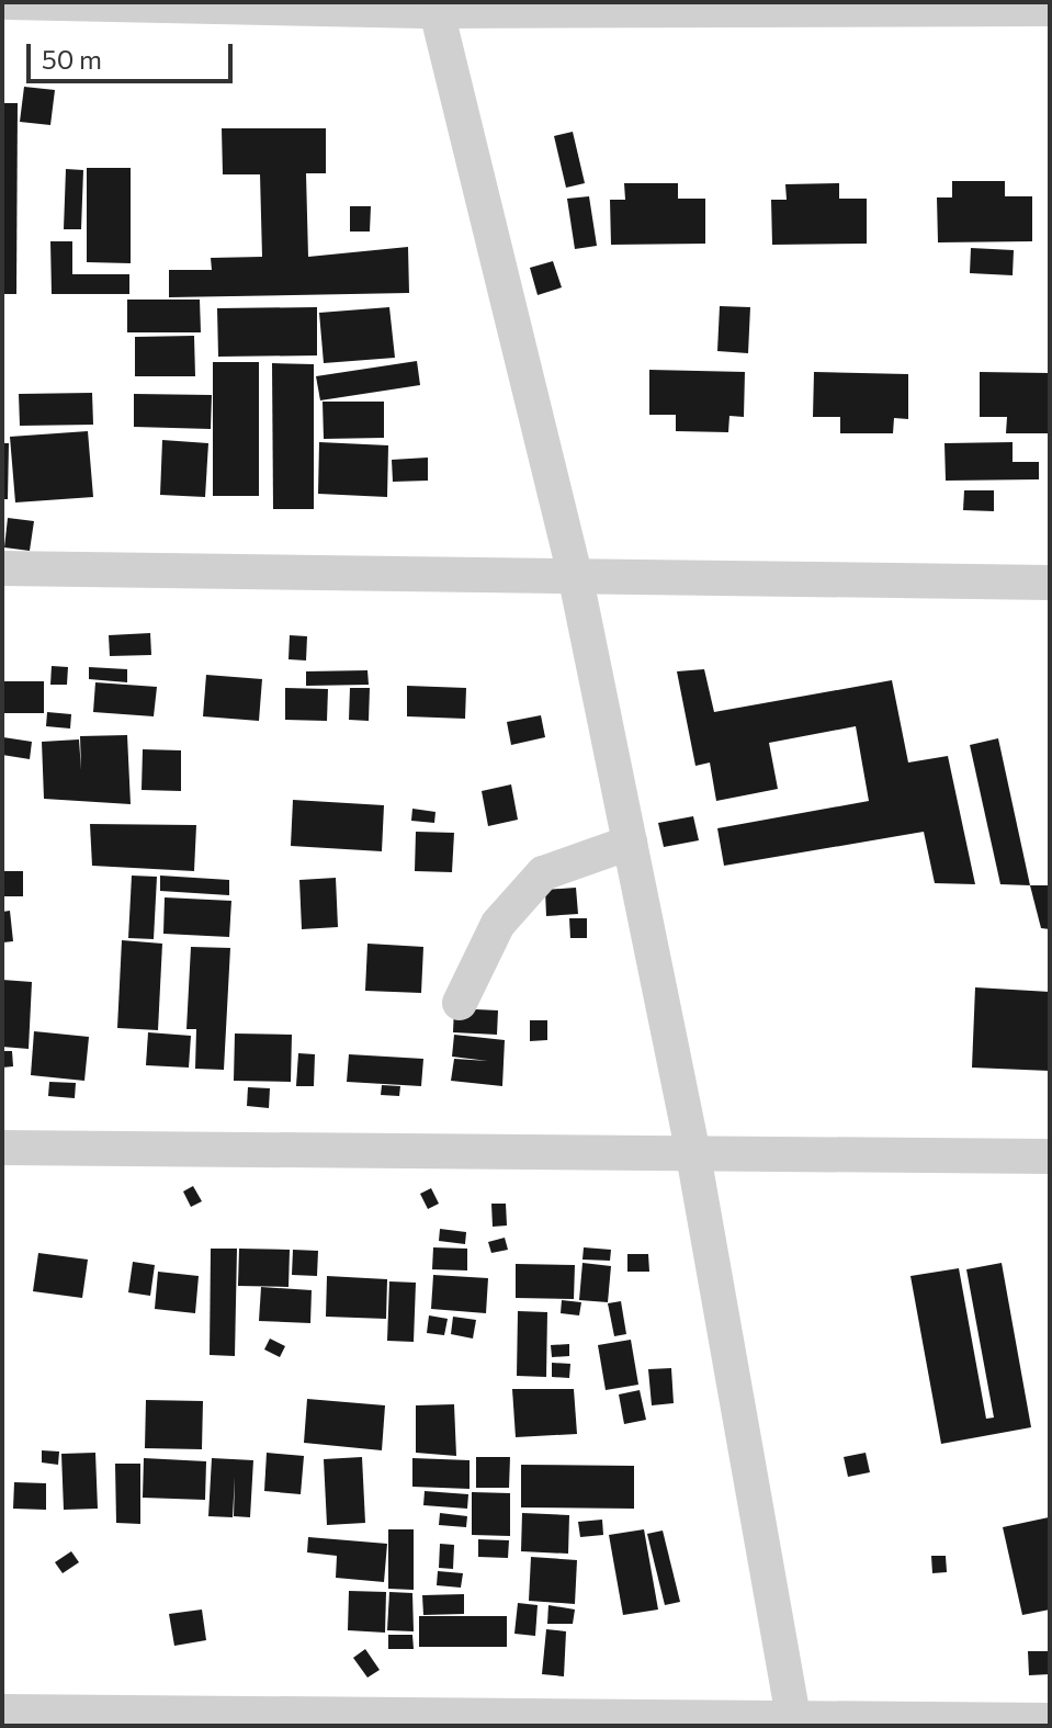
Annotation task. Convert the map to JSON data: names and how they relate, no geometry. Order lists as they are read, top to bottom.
{
  "scale_bar": "50 m"
}
